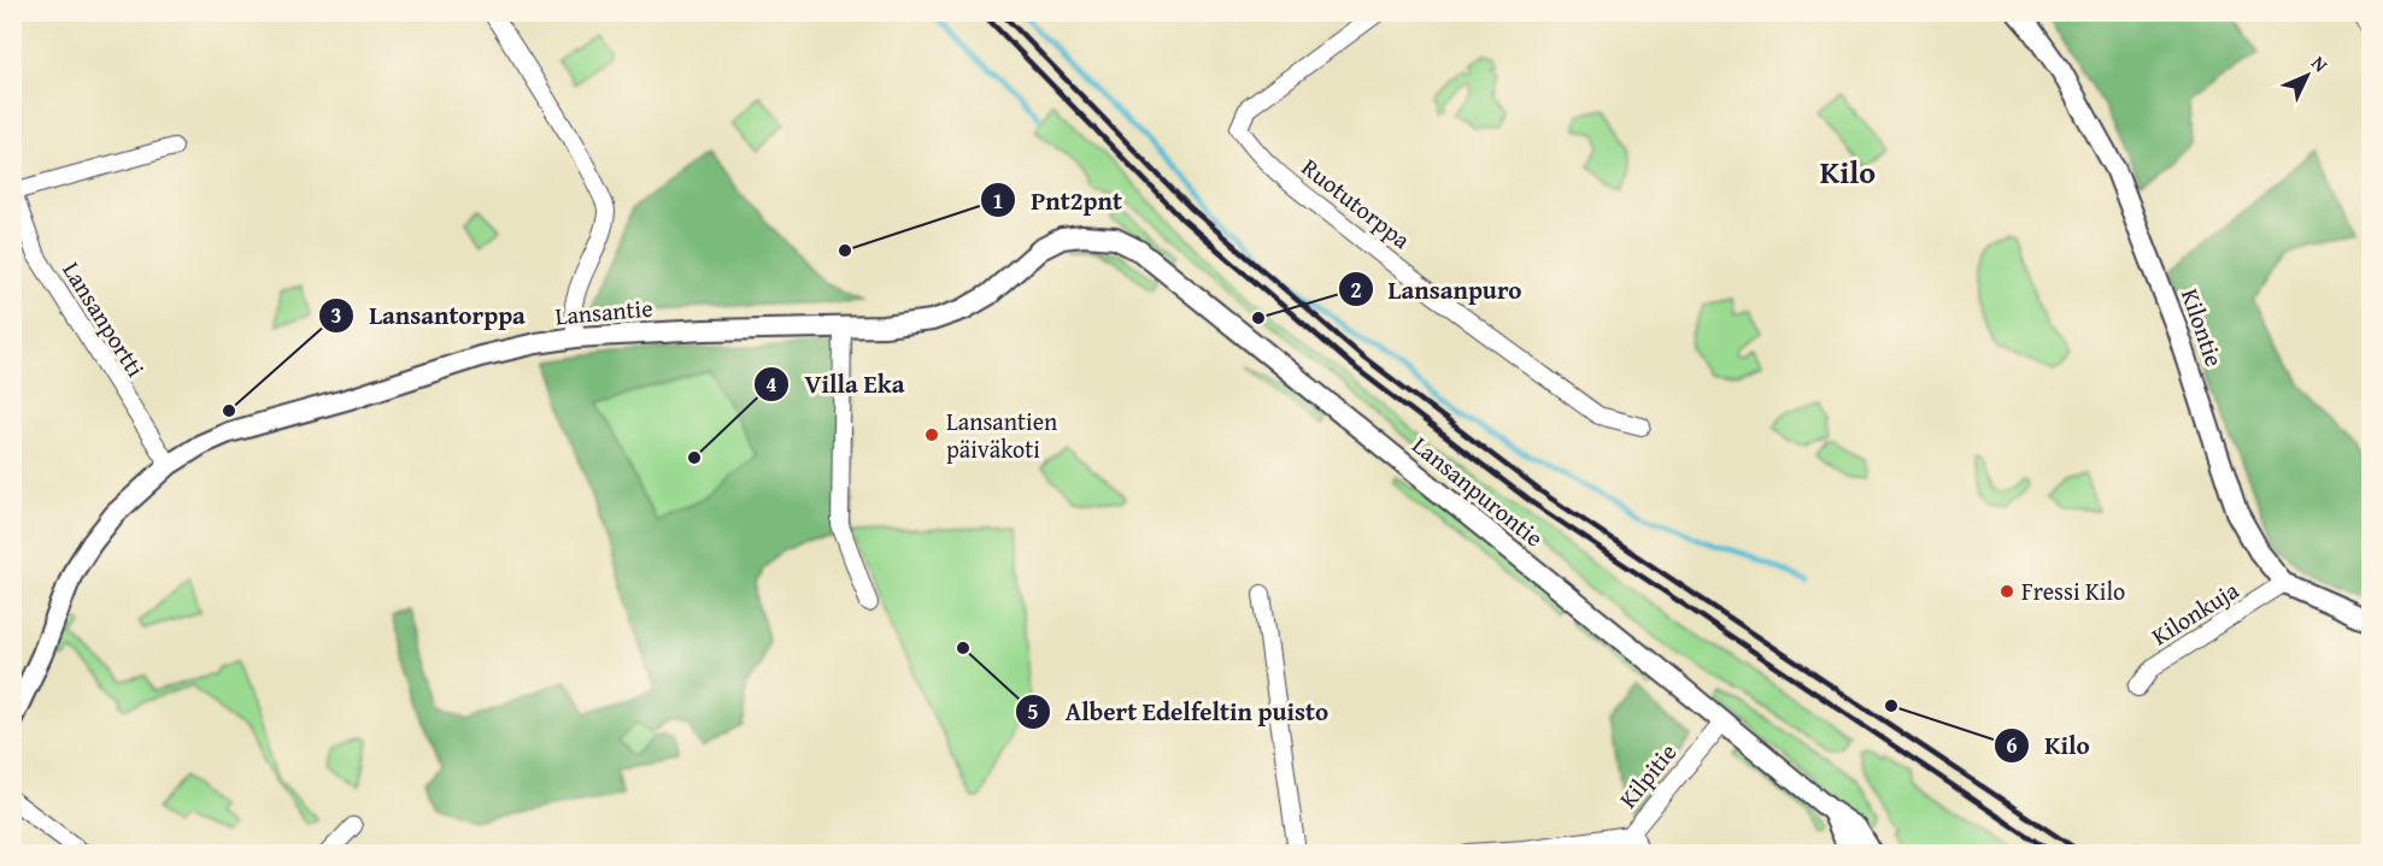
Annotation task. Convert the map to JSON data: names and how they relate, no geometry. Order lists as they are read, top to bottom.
{
  "streets": {
    "street": [
      "Ruotutorppa",
      "Lansantie",
      "Lansanportti",
      "Kilontie",
      "Lansanpurontie",
      "Kilonkuja",
      "Kilpitie"
    ]
  },
  "crossings": [
    ["Lansantie", "Lansanportti"],
    ["Lansantie", "Lansanpurontie"],
    ["Kilontie", "Kilonkuja"],
    ["Lansanpurontie", "Kilpitie"]
  ],
  "districts": ["Kilo"],
  "places": [
    "Pnt2pnt",
    "Lansanpuro",
    "Lansantorppa",
    "Lansantien päiväkoti",
    "Villa Eka",
    "Fressi Kilo",
    "Albert Edelfeltin puisto",
    "Kilo"
  ],
  "north": "top right"
}
